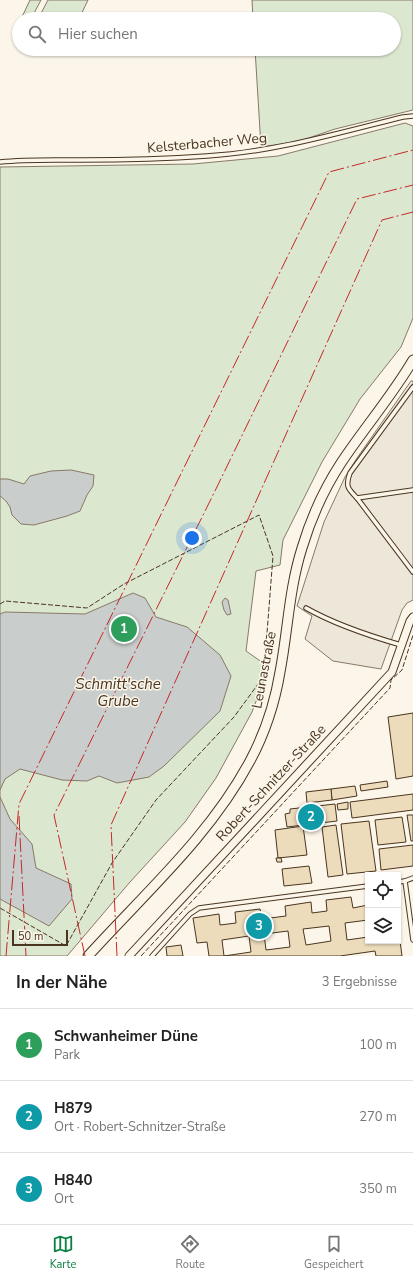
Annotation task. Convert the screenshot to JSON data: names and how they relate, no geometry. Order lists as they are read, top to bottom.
{
  "streets": {
    "main road": ["Leunastraße"],
    "street": ["Robert-Schnitzer-Straße"],
    "lane": ["Kelsterbacher Weg"]
  },
  "water": ["Schmitt'sche Grube"],
  "scale_bar": "50 m",
  "page": {
    "search": "Hier suchen",
    "pins": ["1", "2", "3"],
    "scale": "50 m",
    "heading": ["In der Nähe", "3 Ergebnisse"],
    "list": [
      {
        "mark": "1",
        "name": "Schwanheimer Düne",
        "note": "Park",
        "value": "100 m"
      },
      {
        "mark": "2",
        "name": "H879",
        "note": "Ort · Robert-Schnitzer-Straße",
        "value": "270 m"
      },
      {
        "mark": "3",
        "name": "H840",
        "note": "Ort",
        "value": "350 m"
      }
    ],
    "nav": ["Karte", "Route", "Gespeichert"]
  }
}
